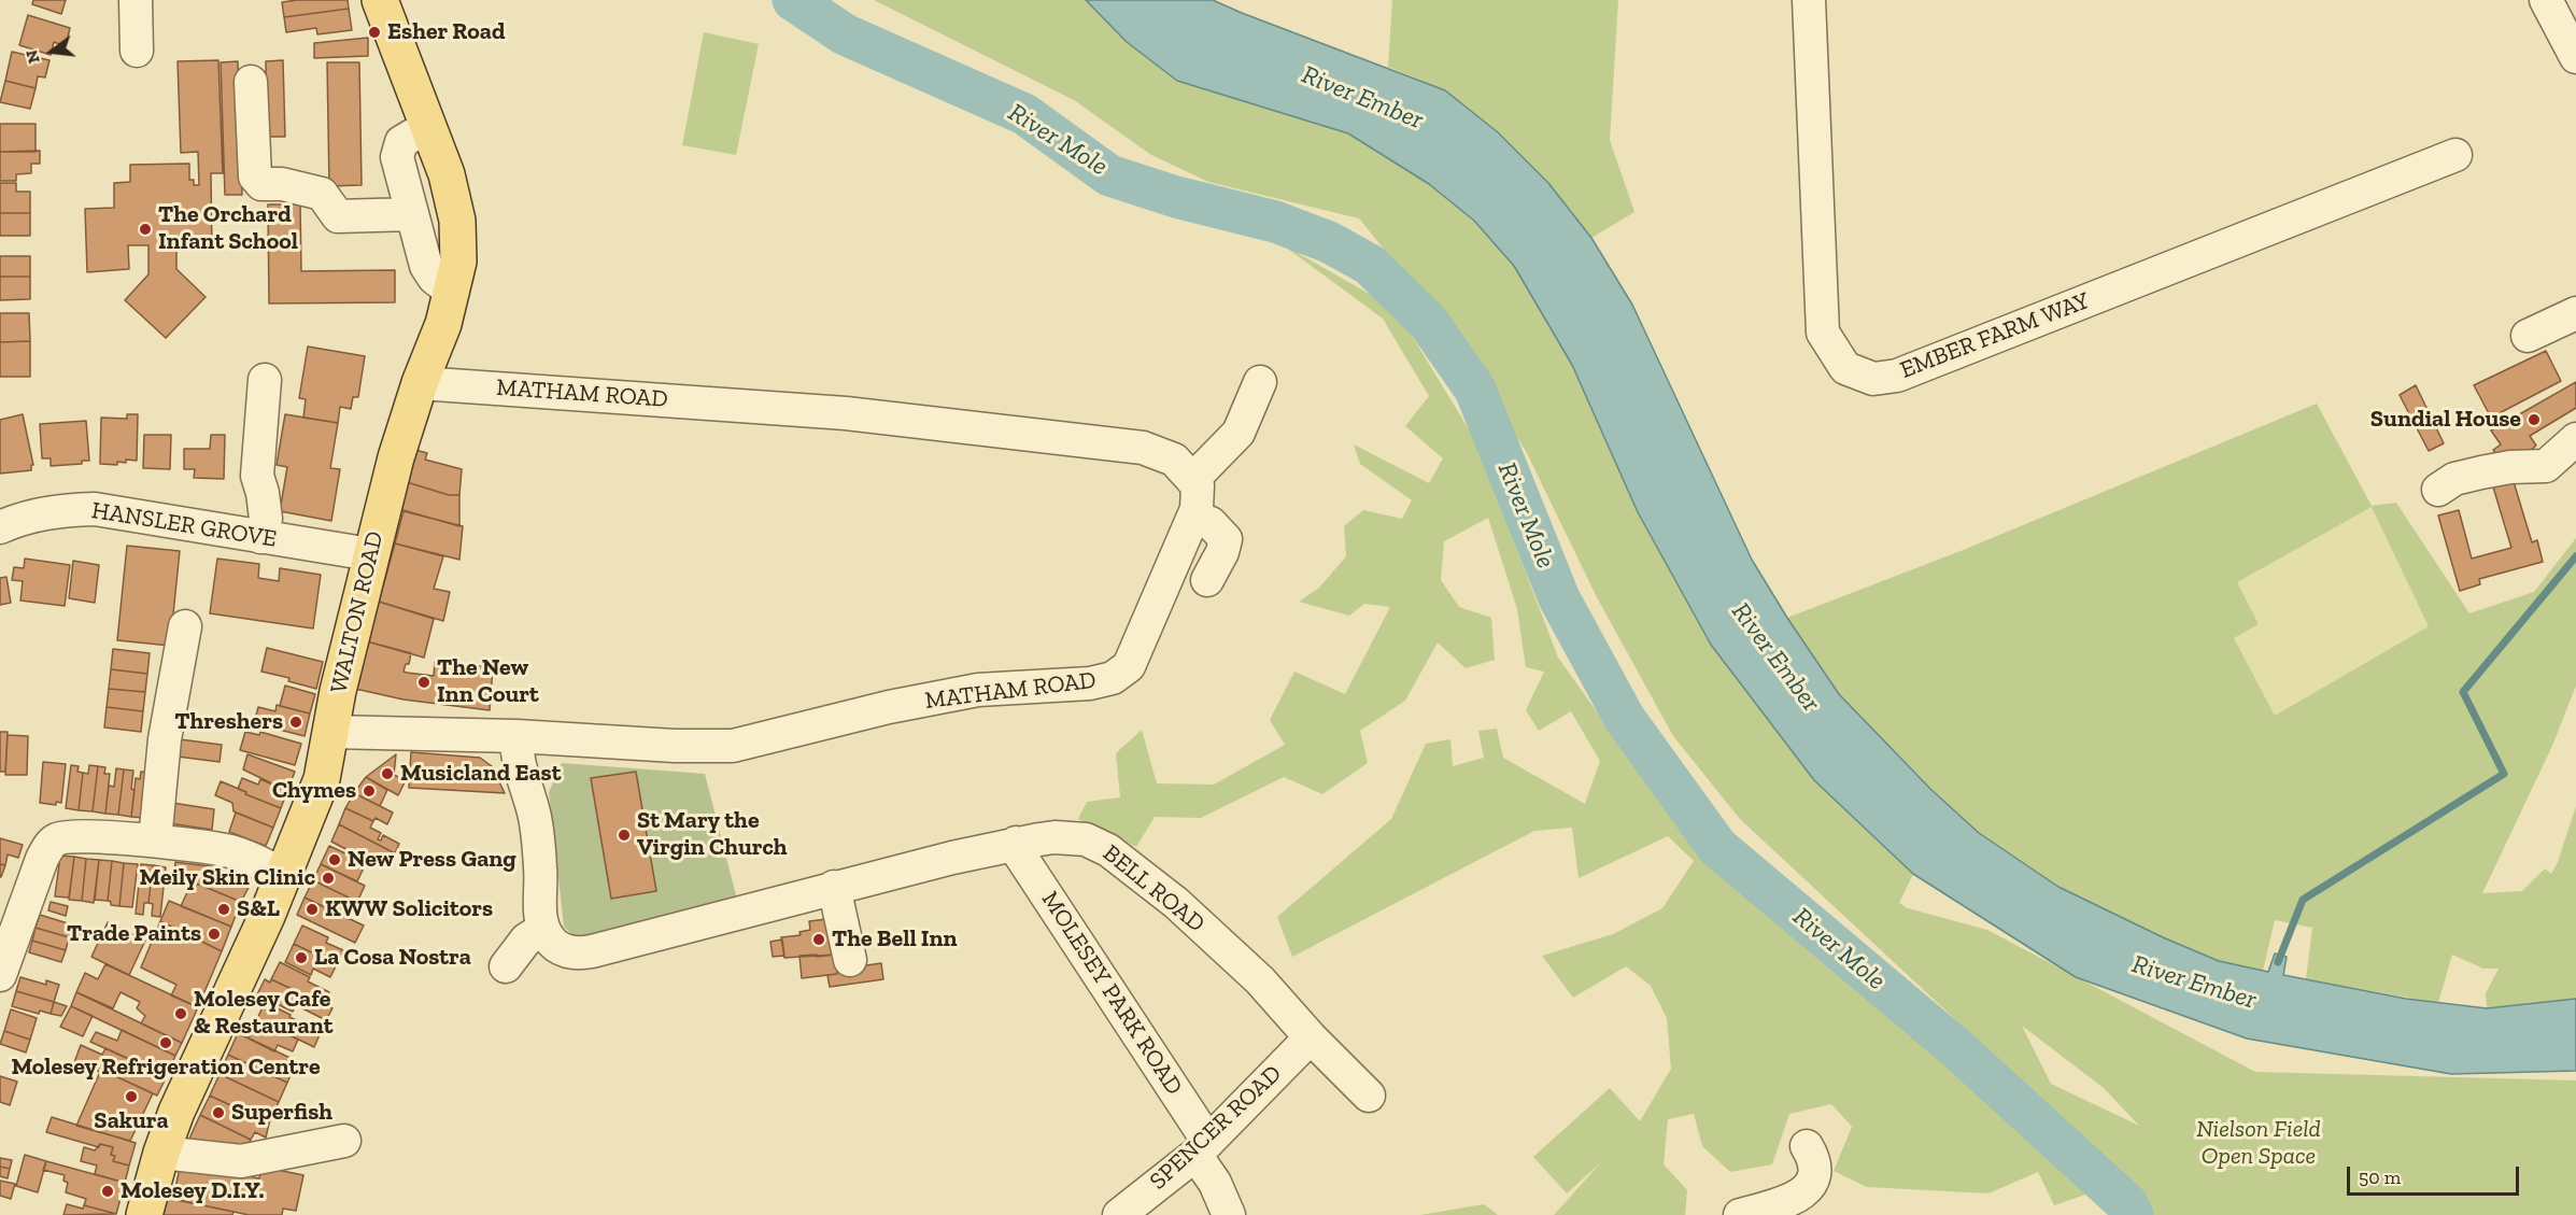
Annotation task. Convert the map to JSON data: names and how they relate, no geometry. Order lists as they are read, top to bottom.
{
  "streets": {
    "main road": ["WALTON ROAD"],
    "street": [
      "EMBER FARM WAY",
      "MATHAM ROAD",
      "HANSLER GROVE",
      "BELL ROAD",
      "MOLESEY PARK ROAD",
      "SPENCER ROAD"
    ]
  },
  "crossings": [
    ["MATHAM ROAD", "WALTON ROAD"],
    ["HANSLER GROVE", "WALTON ROAD"],
    ["BELL ROAD", "MOLESEY PARK ROAD"],
    ["BELL ROAD", "SPENCER ROAD"],
    ["MOLESEY PARK ROAD", "SPENCER ROAD"]
  ],
  "water": ["River Ember", "River Mole"],
  "parks": ["Nielson Field Open Space"],
  "places": [
    "Esher Road",
    "The Orchard Infant School",
    "Sundial House",
    "The New Inn Court",
    "Threshers",
    "Musicland East",
    "Chymes",
    "St Mary the Virgin Church",
    "New Press Gang",
    "Meily Skin Clinic",
    "S&L",
    "KWW Solicitors",
    "Trade Paints",
    "The Bell Inn",
    "La Cosa Nostra",
    "Molesey Cafe & Restaurant",
    "Molesey Refrigeration Centre",
    "Sakura",
    "Superfish",
    "Molesey D.I.Y."
  ],
  "scale_bar": "50 m",
  "north": "left"
}
